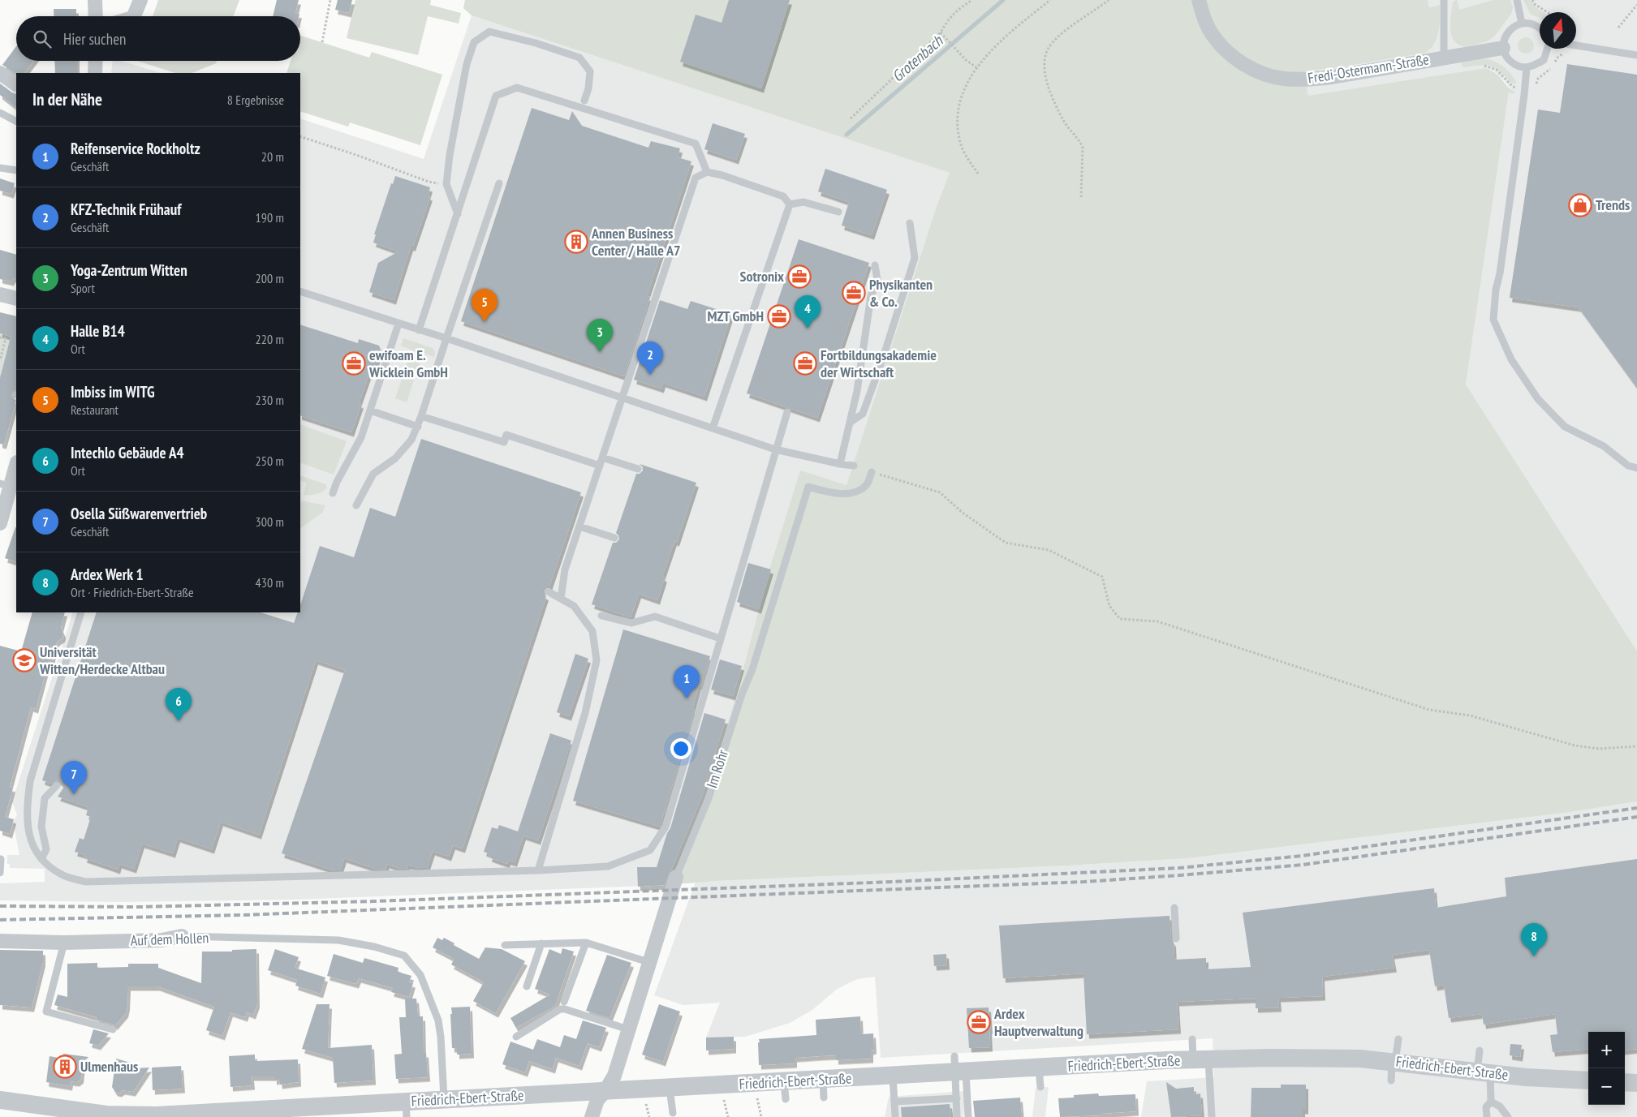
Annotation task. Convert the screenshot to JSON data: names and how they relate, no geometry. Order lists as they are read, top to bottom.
{
  "streets": {
    "street": [
      "Fredi-Ostermann-Straße",
      "Im Rohr",
      "Auf dem Hollen",
      "Friedrich-Ebert-Straße"
    ]
  },
  "crossings": [
    ["Im Rohr", "Friedrich-Ebert-Straße"],
    ["Auf dem Hollen", "Friedrich-Ebert-Straße"]
  ],
  "water": ["Grotenbach"],
  "places": {
    "shop": ["Trends"],
    "building": ["Annen Business Center / Halle A7", "Ulmenhaus"],
    "office": [
      "Sotronix",
      "Physikanten & Co.",
      "MZT GmbH",
      "ewifoam E. Wicklein GmbH",
      "Fortbildungsakademie der Wirtschaft",
      "Ardex Hauptverwaltung"
    ],
    "school or university": ["Universität Witten/Herdecke Altbau"]
  },
  "north": "top",
  "page": {
    "search": "Hier suchen",
    "heading": ["In der Nähe", "8 Ergebnisse"],
    "list": [
      {
        "mark": "1",
        "name": "Reifenservice Rockholtz",
        "note": "Geschäft",
        "value": "20 m"
      },
      {
        "mark": "2",
        "name": "KFZ-Technik Frühauf",
        "note": "Geschäft",
        "value": "190 m"
      },
      {
        "mark": "3",
        "name": "Yoga-Zentrum Witten",
        "note": "Sport",
        "value": "200 m"
      },
      {
        "mark": "4",
        "name": "Halle B14",
        "note": "Ort",
        "value": "220 m"
      },
      {
        "mark": "5",
        "name": "Imbiss im WITG",
        "note": "Restaurant",
        "value": "230 m"
      },
      {
        "mark": "6",
        "name": "Intechlo Gebäude A4",
        "note": "Ort",
        "value": "250 m"
      },
      {
        "mark": "7",
        "name": "Osella Süßwarenvertrieb",
        "note": "Geschäft",
        "value": "300 m"
      },
      {
        "mark": "8",
        "name": "Ardex Werk 1",
        "note": "Ort · Friedrich-Ebert-Straße",
        "value": "430 m"
      }
    ],
    "pins": [
      "5",
      "4",
      "3",
      "2",
      "1",
      "6",
      "7",
      "8"
    ],
    "map_buttons": ["+", "−"]
  }
}
